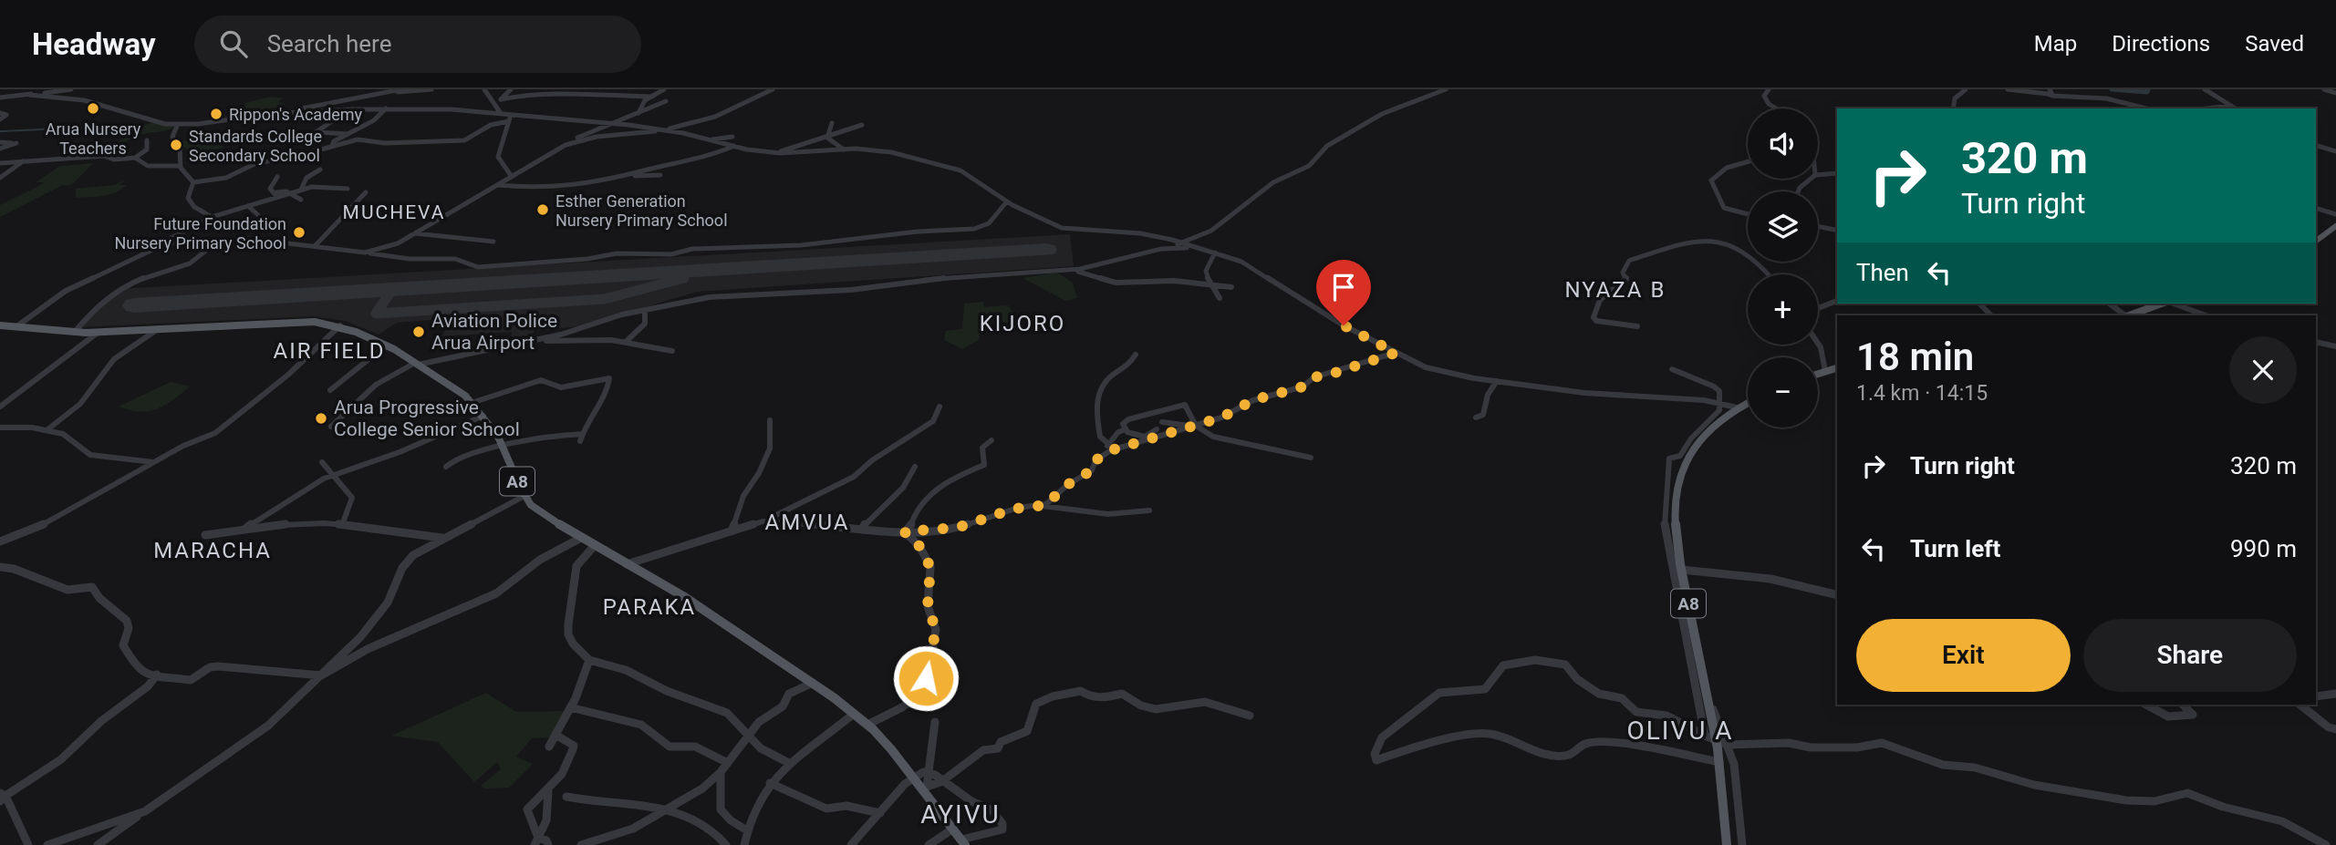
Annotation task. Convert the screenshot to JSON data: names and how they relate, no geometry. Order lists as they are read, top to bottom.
{
  "streets": {
    "main road": ["A8"]
  },
  "districts": [
    "MUCHEVA",
    "NYAZA B",
    "KIJORO",
    "AIR FIELD",
    "AMVUA",
    "MARACHA",
    "PARAKA",
    "OLIVU A",
    "AYIVU"
  ],
  "places": [
    "Arua Nursery Teachers",
    "Rippon's Academy",
    "Standards College Secondary School",
    "Esther Generation Nursery Primary School",
    "Future Foundation Nursery Primary School",
    "Aviation Police Arua Airport",
    "Arua Progressive College Senior School"
  ],
  "page": {
    "header": "Headway",
    "search": "Search here",
    "nav": ["Map", "Directions", "Saved"],
    "map_buttons": ["+", "−"],
    "turn": ["320 m", "Turn right"],
    "then": "Then",
    "heading": ["18 min", "1.4 km · 14:15"],
    "list": [
      {
        "name": "Turn right",
        "value": "320 m"
      },
      {
        "name": "Turn left",
        "value": "990 m"
      }
    ],
    "buttons": ["Exit", "Share"]
  }
}
